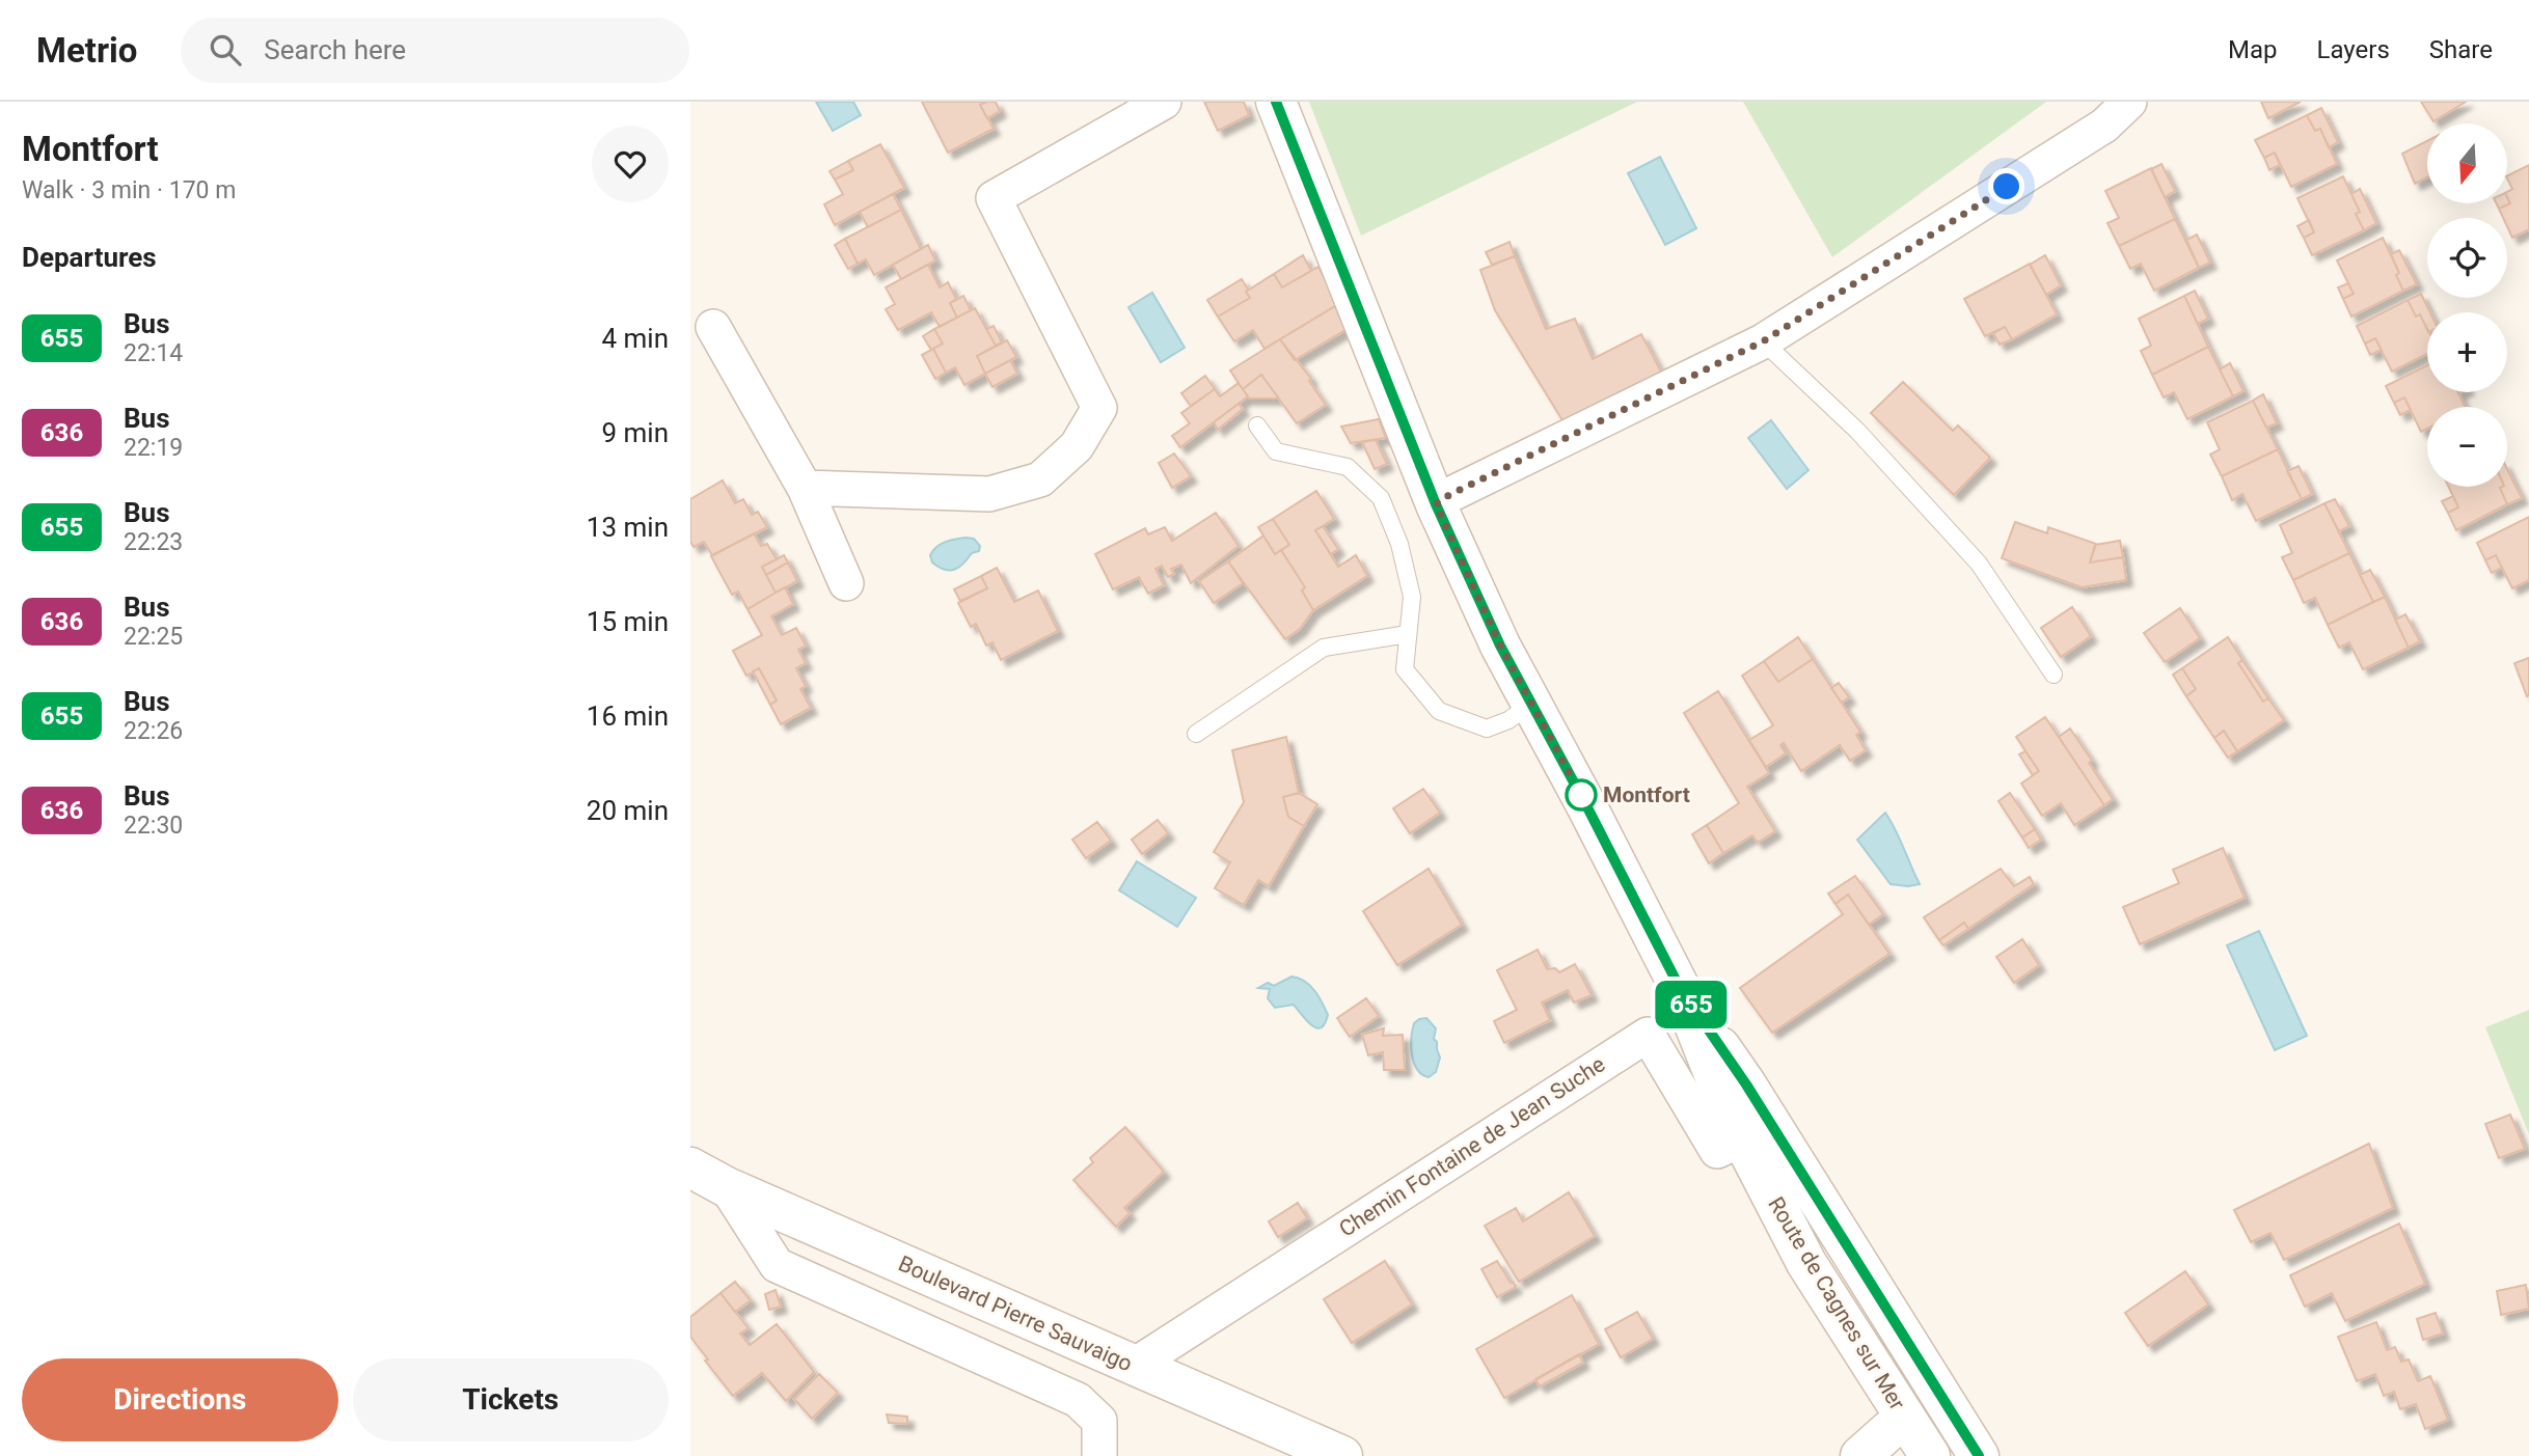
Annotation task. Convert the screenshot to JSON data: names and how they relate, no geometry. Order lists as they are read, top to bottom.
{
  "streets": {
    "main road": ["Route de Cagnes sur Mer", "Boulevard Pierre Sauvaigo"],
    "street": ["Chemin Fontaine de Jean Suche"]
  },
  "crossings": [
    ["Chemin Fontaine de Jean Suche", "Route de Cagnes sur Mer"],
    ["Chemin Fontaine de Jean Suche", "Boulevard Pierre Sauvaigo"]
  ],
  "places": ["Montfort"],
  "lines": ["bus line 655"],
  "north": "bottom",
  "page": {
    "header": "Metrio",
    "search": "Search here",
    "nav": ["Map", "Layers", "Share"],
    "heading": [
      ["Montfort", "Walk · 3 min · 170 m"],
      "Departures"
    ],
    "on_map": "655",
    "map_buttons": ["+", "−"],
    "list": [
      {
        "mark": "655",
        "name": "Bus",
        "note": "22:14",
        "value": "4 min"
      },
      {
        "mark": "636",
        "name": "Bus",
        "note": "22:19",
        "value": "9 min"
      },
      {
        "mark": "655",
        "name": "Bus",
        "note": "22:23",
        "value": "13 min"
      },
      {
        "mark": "636",
        "name": "Bus",
        "note": "22:25",
        "value": "15 min"
      },
      {
        "mark": "655",
        "name": "Bus",
        "note": "22:26",
        "value": "16 min"
      },
      {
        "mark": "636",
        "name": "Bus",
        "note": "22:30",
        "value": "20 min"
      }
    ],
    "buttons": ["Directions", "Tickets"]
  }
}
